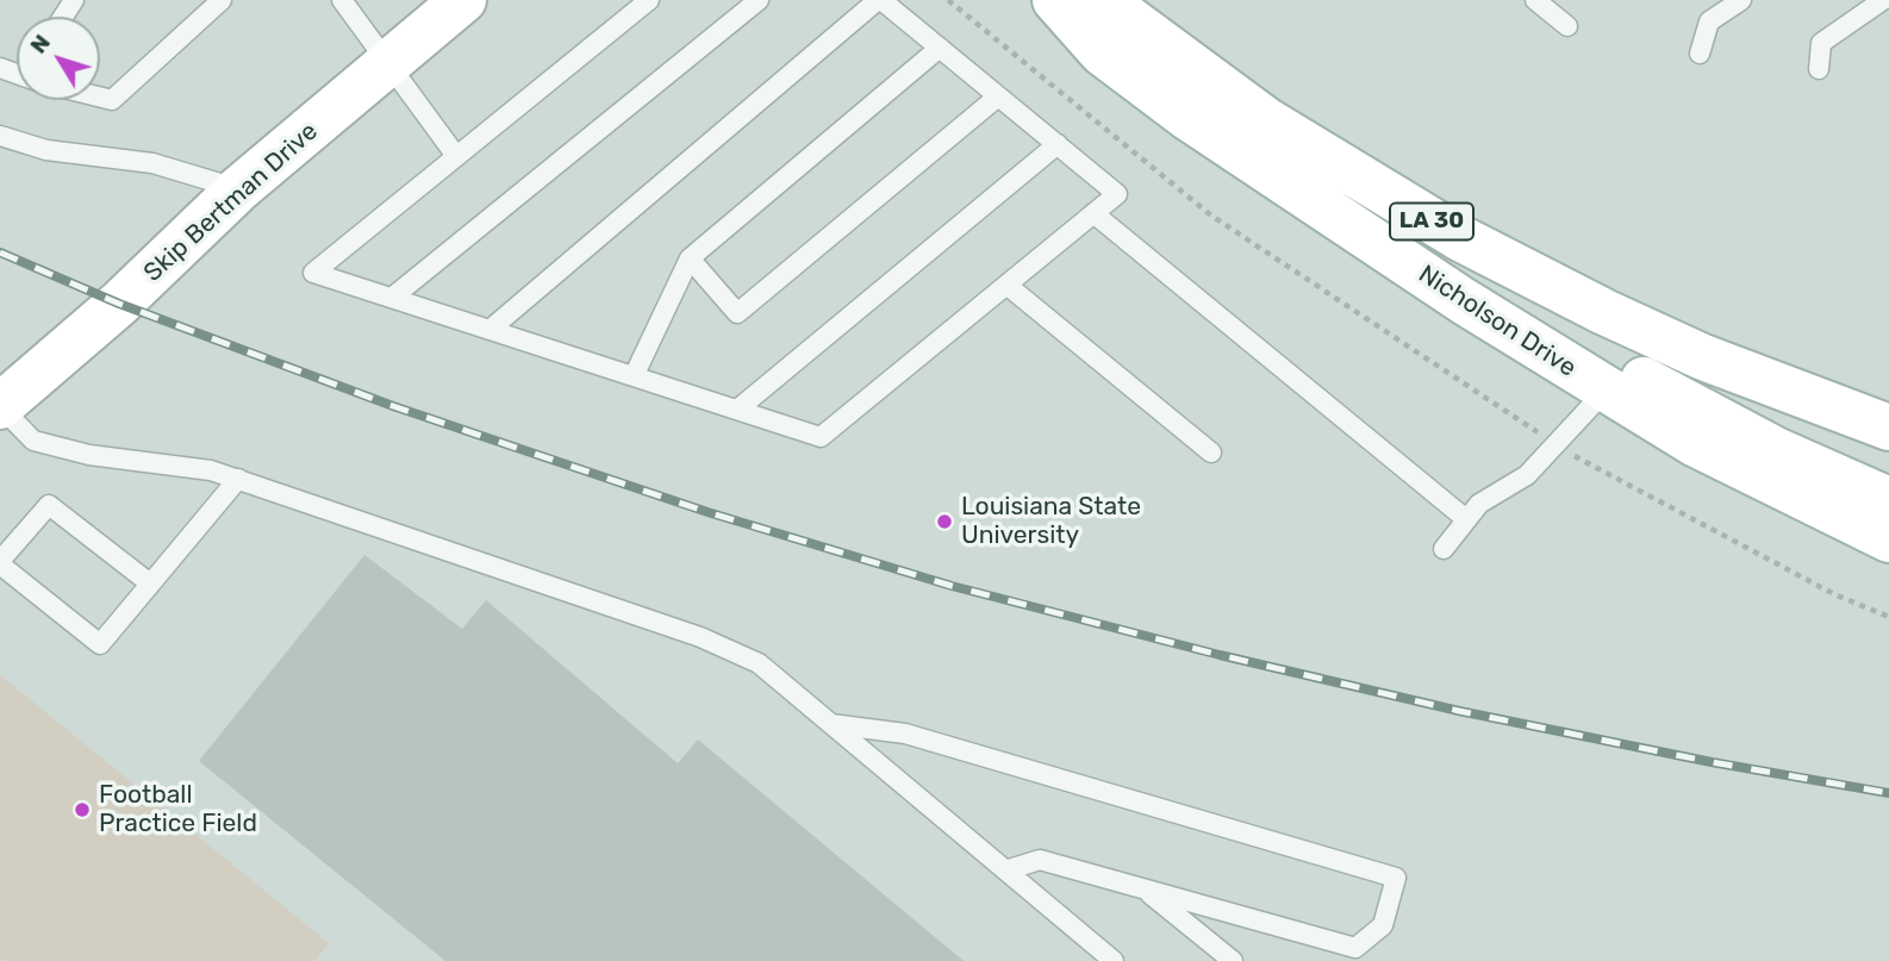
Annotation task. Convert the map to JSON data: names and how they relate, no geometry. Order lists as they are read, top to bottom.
{
  "streets": {
    "main road": ["Skip Bertman Drive", "LA 30", "Nicholson Drive"]
  },
  "places": ["Louisiana State University", "Football Practice Field"],
  "north": "top left"
}
